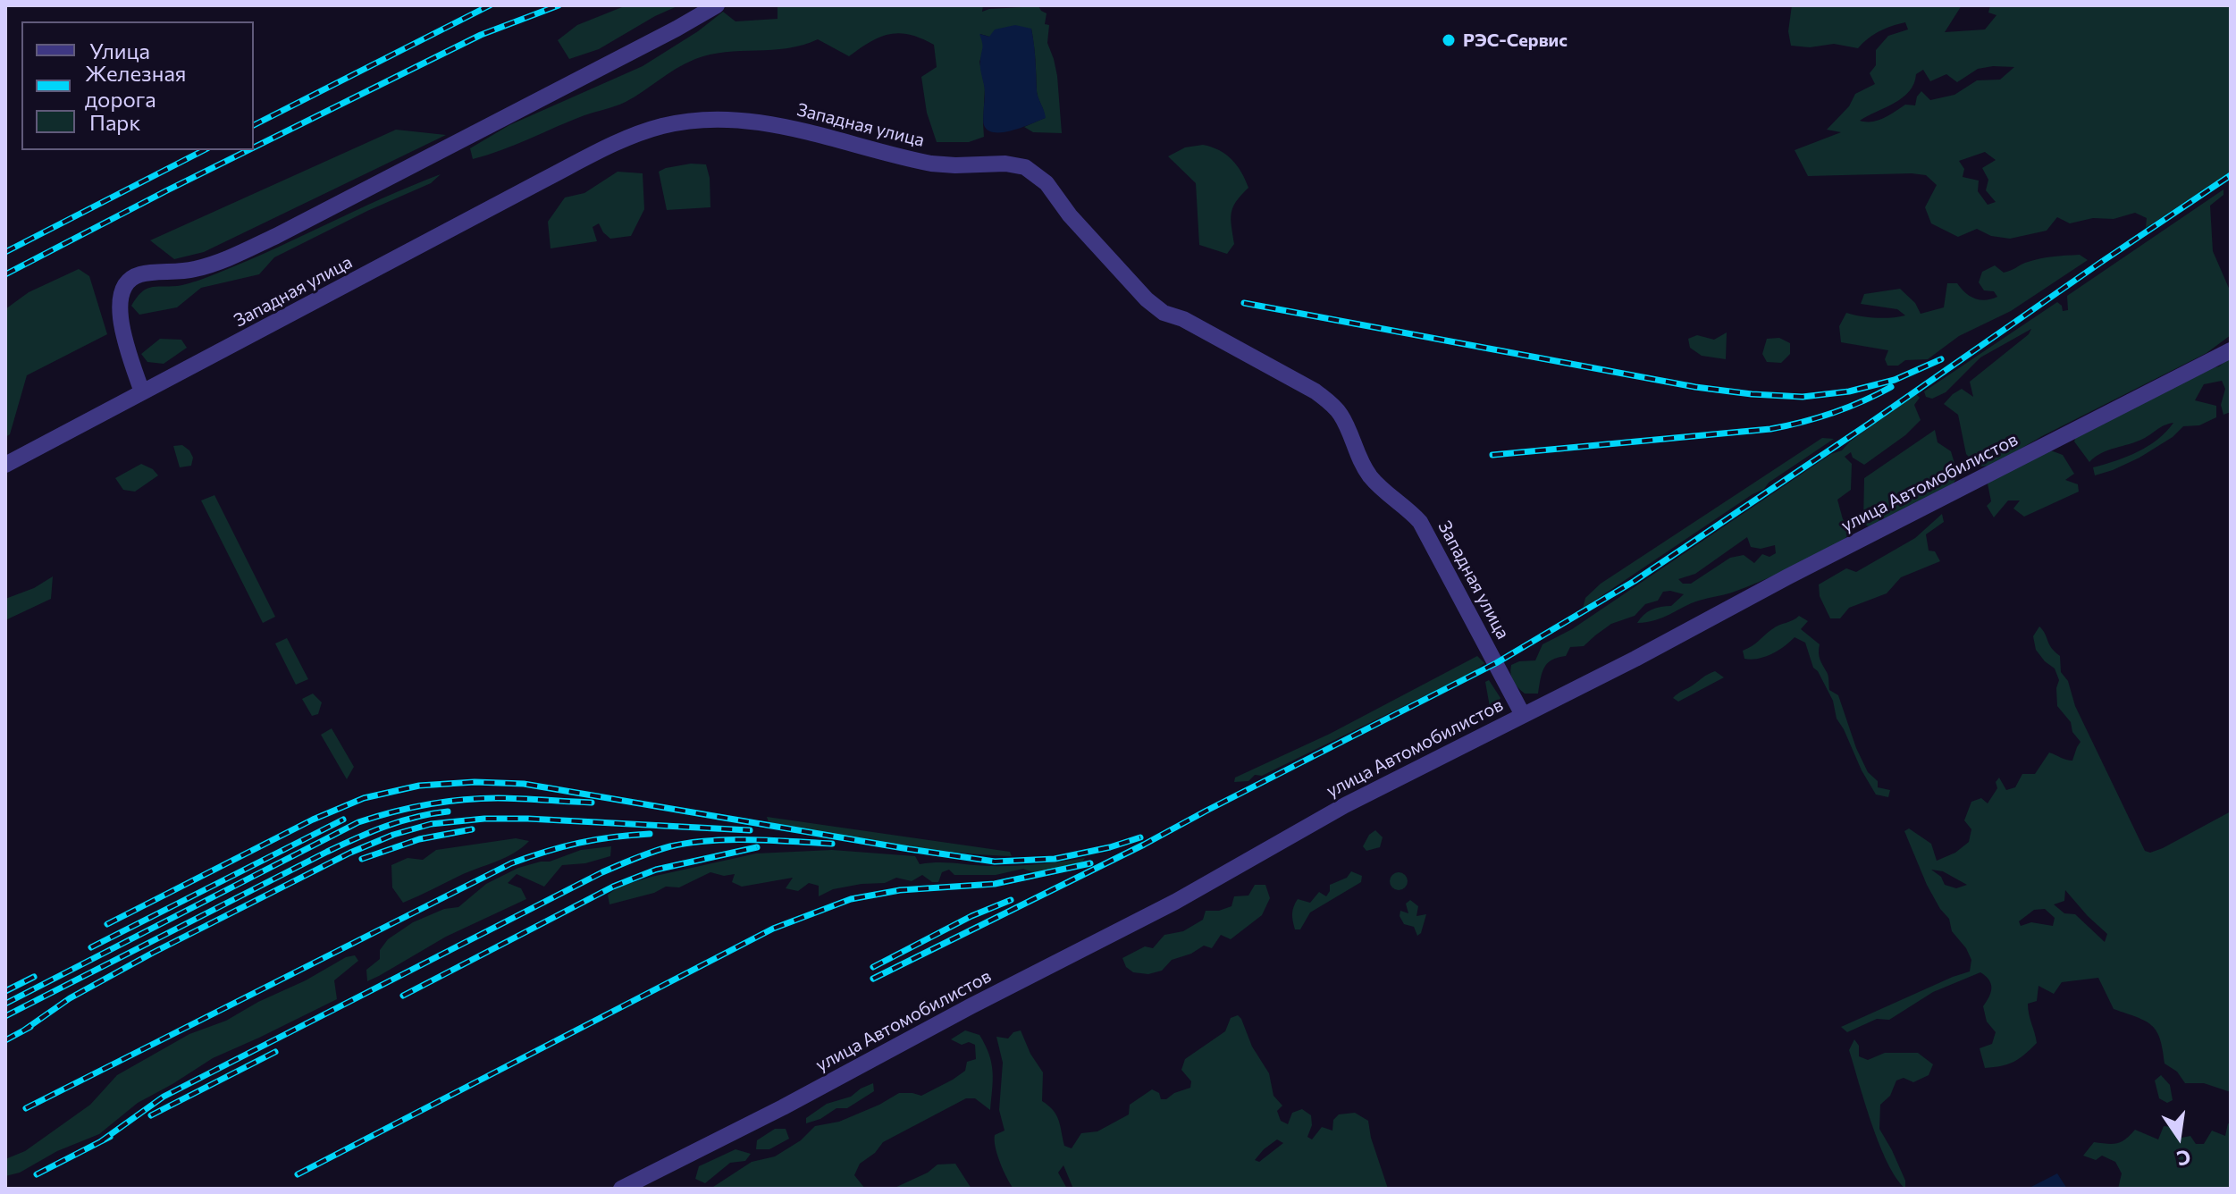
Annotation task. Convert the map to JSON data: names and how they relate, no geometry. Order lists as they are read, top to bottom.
{
  "streets": {
    "street": ["Западная улица", "улица Автомобилистов"]
  },
  "crossings": [
    ["Западная улица", "улица Автомобилистов"]
  ],
  "places": ["РЭС-Сервис"],
  "legend": ["Улица", "Железная дорога", "Парк"],
  "north": "bottom"
}
